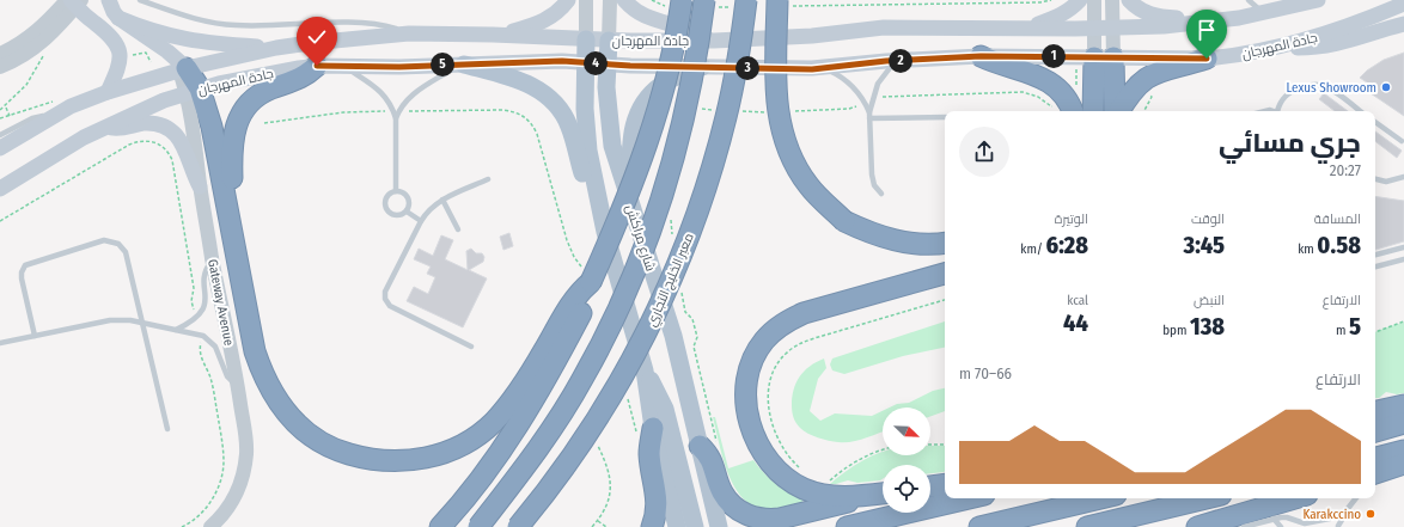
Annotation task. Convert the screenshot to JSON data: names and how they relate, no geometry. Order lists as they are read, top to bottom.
{
  "streets": {
    "highway": ["معبر الخليج التجاري"],
    "main road": ["جادة المهرجان", "شارع مراكش"],
    "street": ["Gateway Avenue"]
  },
  "crossings": [
    ["جادة المهرجان", "شارع مراكش"],
    ["جادة المهرجان", "Gateway Avenue"]
  ],
  "places": ["Lexus Showroom", "Karakccino"],
  "north": "bottom right",
  "page": {
    "pins": [
      "1",
      "2",
      "4",
      "5",
      "3"
    ],
    "heading": ["جري مسائي", "20:27"],
    "stats": [
      ["المسافة", "0.58 km"],
      ["الوقت", "3:45"],
      ["الوتيرة", "6:28 /km"],
      ["الارتفاع", "5 m"],
      ["النبض", "138 bpm"],
      ["kcal", "44"]
    ],
    "chart": ["الارتفاع", "66–70 m"]
  }
}
